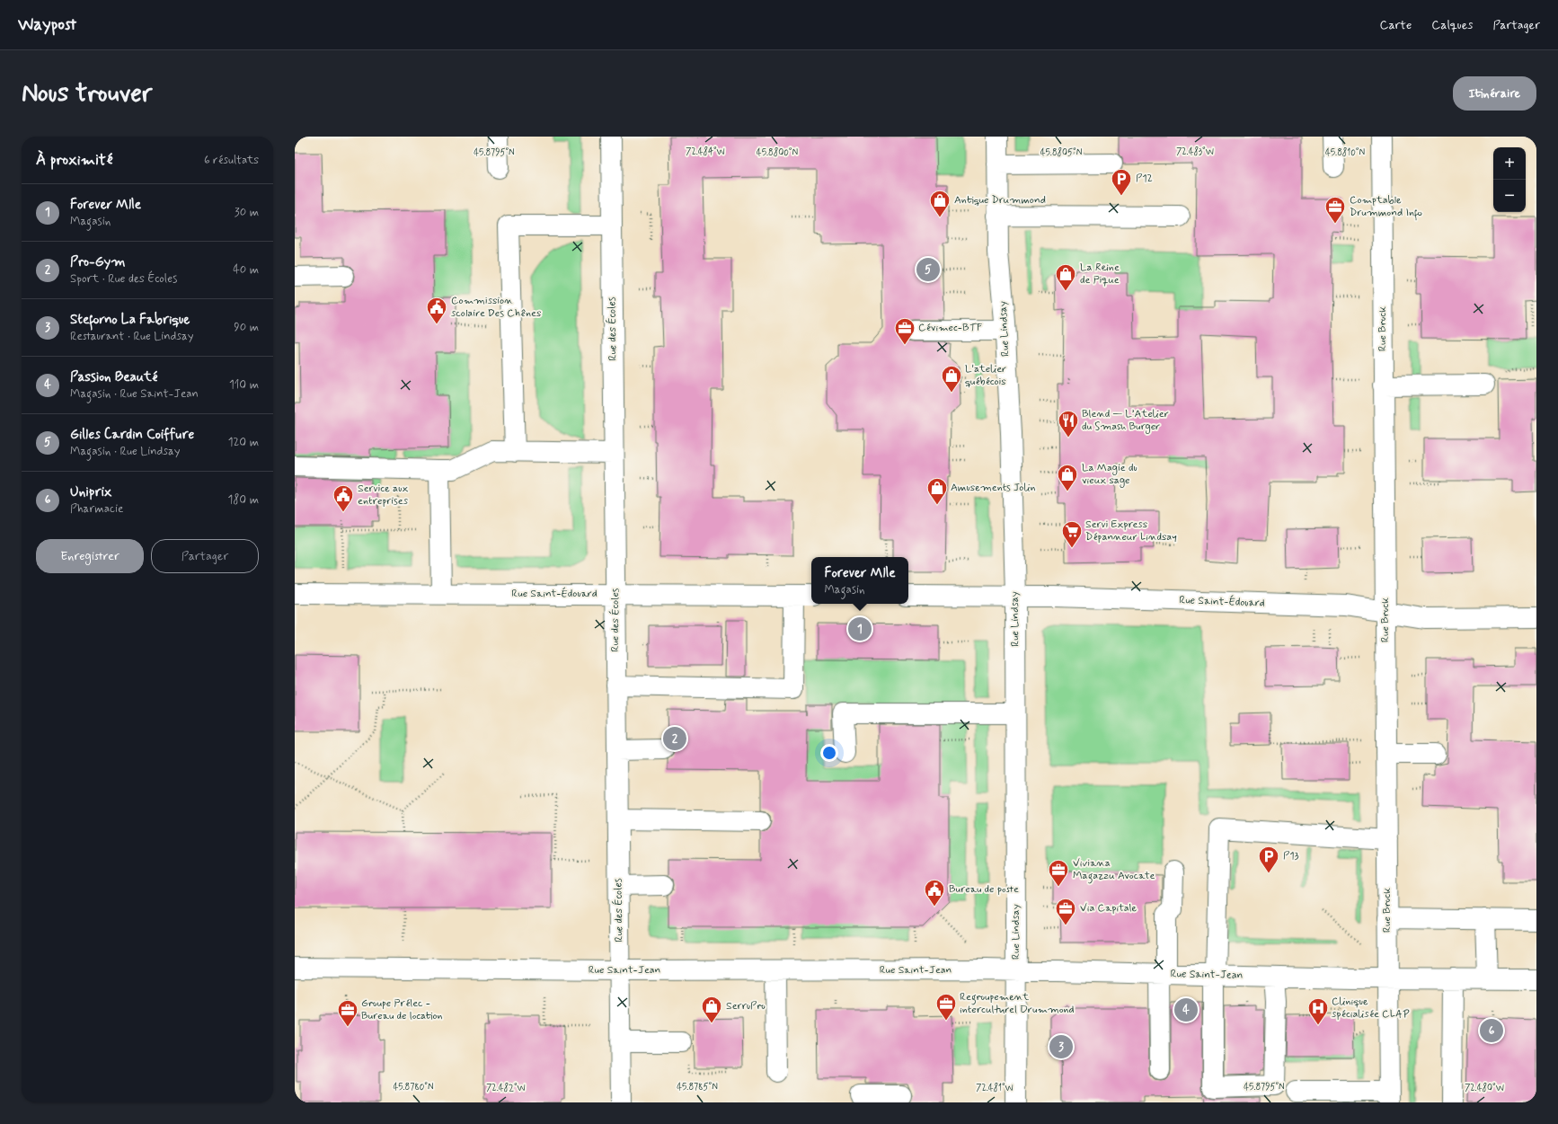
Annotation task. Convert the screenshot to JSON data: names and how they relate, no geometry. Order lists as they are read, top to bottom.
{
  "streets": {
    "street": [
      "Rue des Écoles",
      "Rue Lindsay",
      "Rue Brock",
      "Rue Saint-Édouard",
      "Rue Saint-Jean"
    ]
  },
  "crossings": [
    ["Rue des Écoles", "Rue Saint-Édouard"],
    ["Rue des Écoles", "Rue Saint-Jean"],
    ["Rue Lindsay", "Rue Saint-Édouard"],
    ["Rue Lindsay", "Rue Saint-Jean"],
    ["Rue Brock", "Rue Saint-Édouard"],
    ["Rue Brock", "Rue Saint-Jean"]
  ],
  "places": {
    "parking": ["P12", "P13"],
    "shop": [
      "Antique Drummond",
      "La Reine de Pique",
      "L'atelier québécois",
      "La Magie du vieux sage",
      "Amusements Jolin",
      "SerruPro"
    ],
    "office": [
      "Comptable Drummond Info",
      "Cévimec-BTF",
      "Viviana Magazzu Avocate",
      "Via Capitale",
      "Regroupement interculturel Drummond",
      "Groupe Prélec - Bureau de location"
    ],
    "public building": ["Commission scolaire Des Chênes", "Service aux entreprises", "Bureau de poste"],
    "restaurant": ["Blend — L’Atelier du Smash Burger"],
    "supermarket": ["Servi Express Dépanneur Lindsay"],
    "hospital": ["Clinique spécialisée CLAP"]
  },
  "page": {
    "header": "Waypost",
    "nav": ["Carte", "Calques", "Partager"],
    "buttons": [
      "Itinéraire",
      ["Enregistrer", "Partager"]
    ],
    "title": "Nous trouver",
    "heading": ["À proximité", "6 résultats"],
    "map_buttons": ["+", "−"],
    "list": [
      {
        "mark": "1",
        "name": "Forever Mlle",
        "note": "Magasin",
        "value": "30 m"
      },
      {
        "mark": "2",
        "name": "Pro-Gym",
        "note": "Sport · Rue des Écoles",
        "value": "40 m"
      },
      {
        "mark": "3",
        "name": "Steforno La Fabrique",
        "note": "Restaurant · Rue Lindsay",
        "value": "90 m"
      },
      {
        "mark": "4",
        "name": "Passion Beauté",
        "note": "Magasin · Rue Saint-Jean",
        "value": "110 m"
      },
      {
        "mark": "5",
        "name": "Gilles Cardin Coiffure",
        "note": "Magasin · Rue Lindsay",
        "value": "120 m"
      },
      {
        "mark": "6",
        "name": "Uniprix",
        "note": "Pharmacie",
        "value": "180 m"
      }
    ],
    "pins": [
      "5",
      "1",
      "2",
      "4",
      "6",
      "3"
    ],
    "popup": ["Forever Mlle", "Magasin"]
  },
  "coordinates": [
    "72.484°W",
    "72.483°W",
    "45.8795°N",
    "45.8800°N",
    "45.8805°N",
    "45.8810°N",
    "45.8780°N",
    "45.8785°N",
    "72.482°W",
    "72.481°W",
    "72.480°W"
  ]
}
